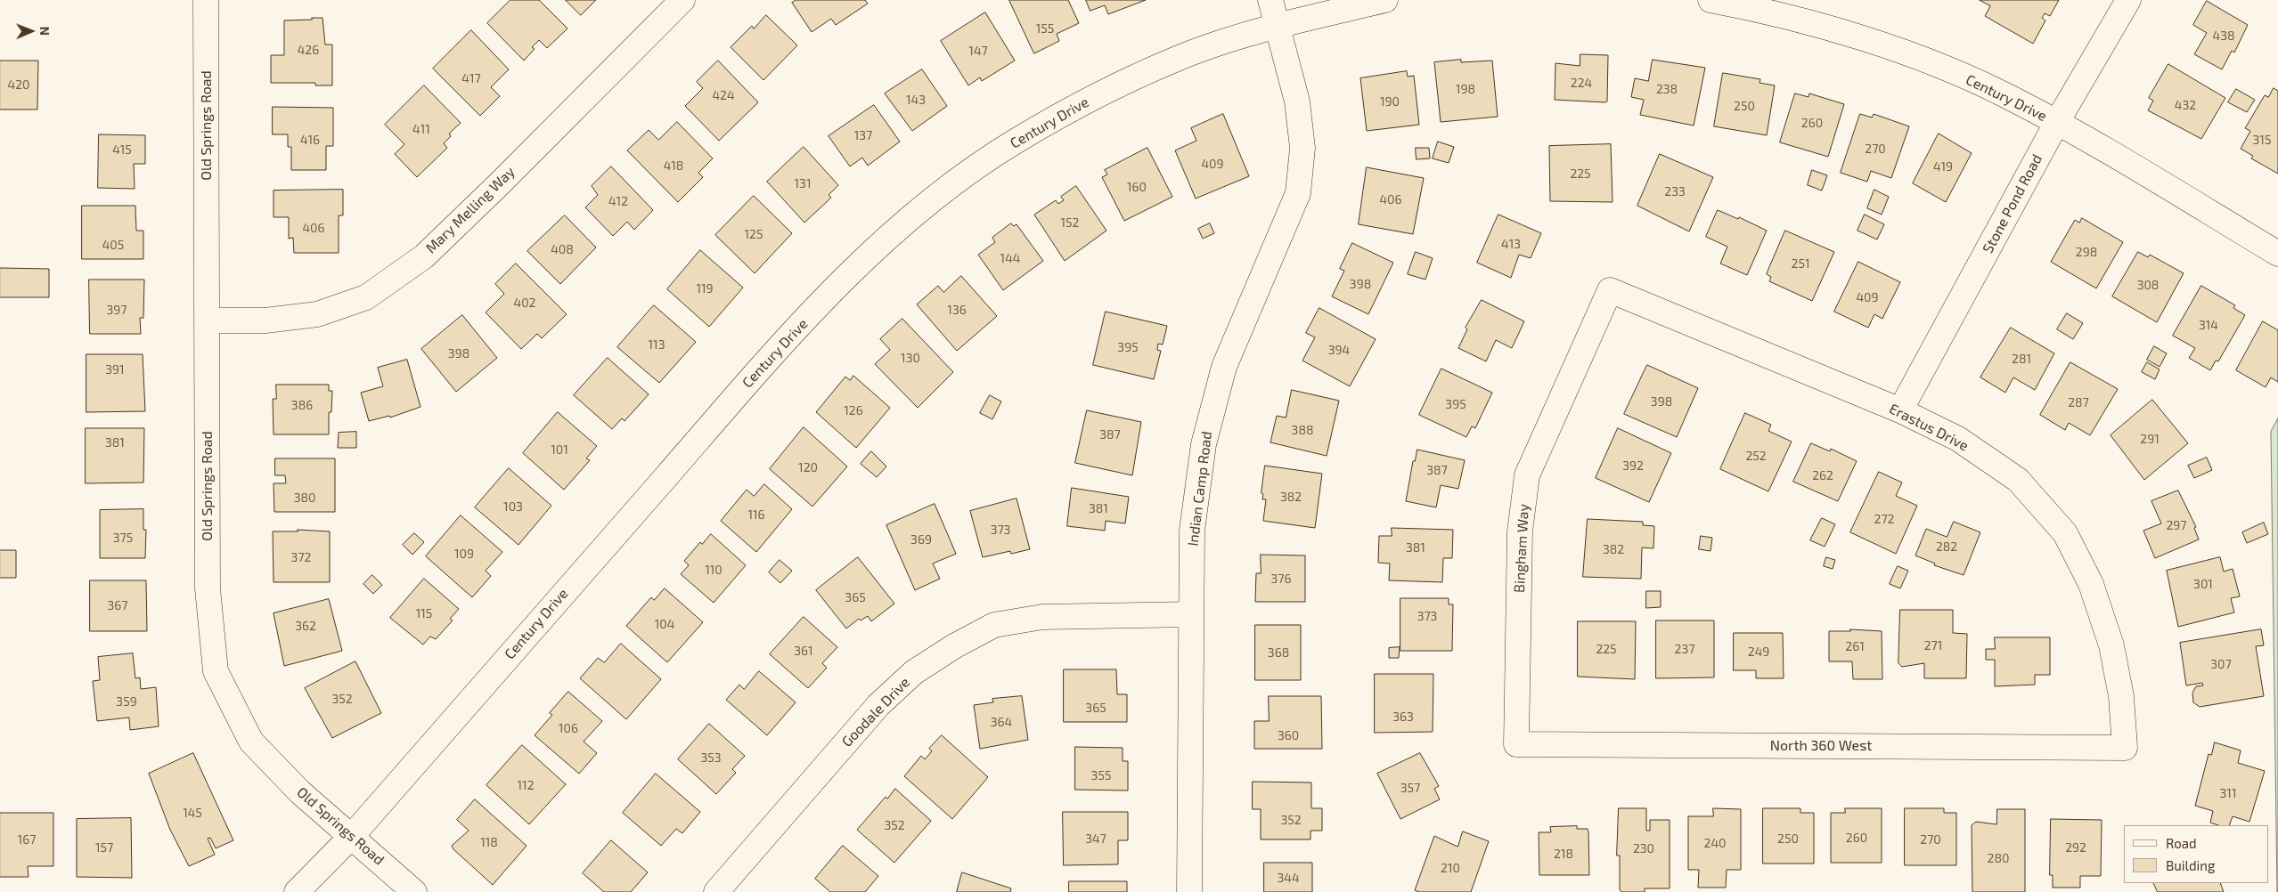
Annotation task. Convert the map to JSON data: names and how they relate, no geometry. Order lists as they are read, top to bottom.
{
  "streets": {
    "street": [
      "Century Drive",
      "Old Springs Road",
      "Stone Pond Road",
      "Mary Melling Way",
      "Erastus Drive",
      "Indian Camp Road",
      "Bingham Way",
      "Goodale Drive",
      "North 360 West"
    ]
  },
  "crossings": [
    ["Century Drive", "Old Springs Road"],
    ["Century Drive", "Stone Pond Road"],
    ["Century Drive", "Indian Camp Road"],
    ["Old Springs Road", "Mary Melling Way"],
    ["Stone Pond Road", "Erastus Drive"],
    ["Erastus Drive", "Bingham Way"],
    ["Erastus Drive", "North 360 West"],
    ["Indian Camp Road", "Goodale Drive"],
    ["Bingham Way", "North 360 West"]
  ],
  "house_numbers": [
    "155",
    "438",
    "426",
    "147",
    "417",
    "224",
    "420",
    "198",
    "238",
    "424",
    "143",
    "190",
    "432",
    "250",
    "260",
    "411",
    "137",
    "416",
    "315",
    "270",
    "415",
    "409",
    "418",
    "419",
    "225",
    "131",
    "160",
    "233",
    "406",
    "412",
    "152",
    "406",
    "125",
    "413",
    "405",
    "408",
    "298",
    "144",
    "251",
    "398",
    "308",
    "119",
    "409",
    "402",
    "397",
    "136",
    "314",
    "113",
    "395",
    "394",
    "398",
    "130",
    "281",
    "391",
    "398",
    "287",
    "395",
    "386",
    "126",
    "388",
    "387",
    "291",
    "381",
    "101",
    "252",
    "392",
    "120",
    "387",
    "262",
    "382",
    "380",
    "103",
    "381",
    "116",
    "272",
    "297",
    "373",
    "375",
    "369",
    "282",
    "381",
    "382",
    "109",
    "372",
    "110",
    "376",
    "301",
    "365",
    "367",
    "115",
    "373",
    "104",
    "362",
    "271",
    "261",
    "225",
    "237",
    "361",
    "249",
    "368",
    "307",
    "352",
    "359",
    "365",
    "363",
    "364",
    "106",
    "360",
    "353",
    "355",
    "112",
    "357",
    "311",
    "145",
    "352",
    "352",
    "260",
    "347",
    "250",
    "167",
    "270",
    "118",
    "240",
    "157",
    "292",
    "230",
    "218",
    "280",
    "210",
    "344"
  ],
  "legend": ["Road", "Building"],
  "north": "right"
}
